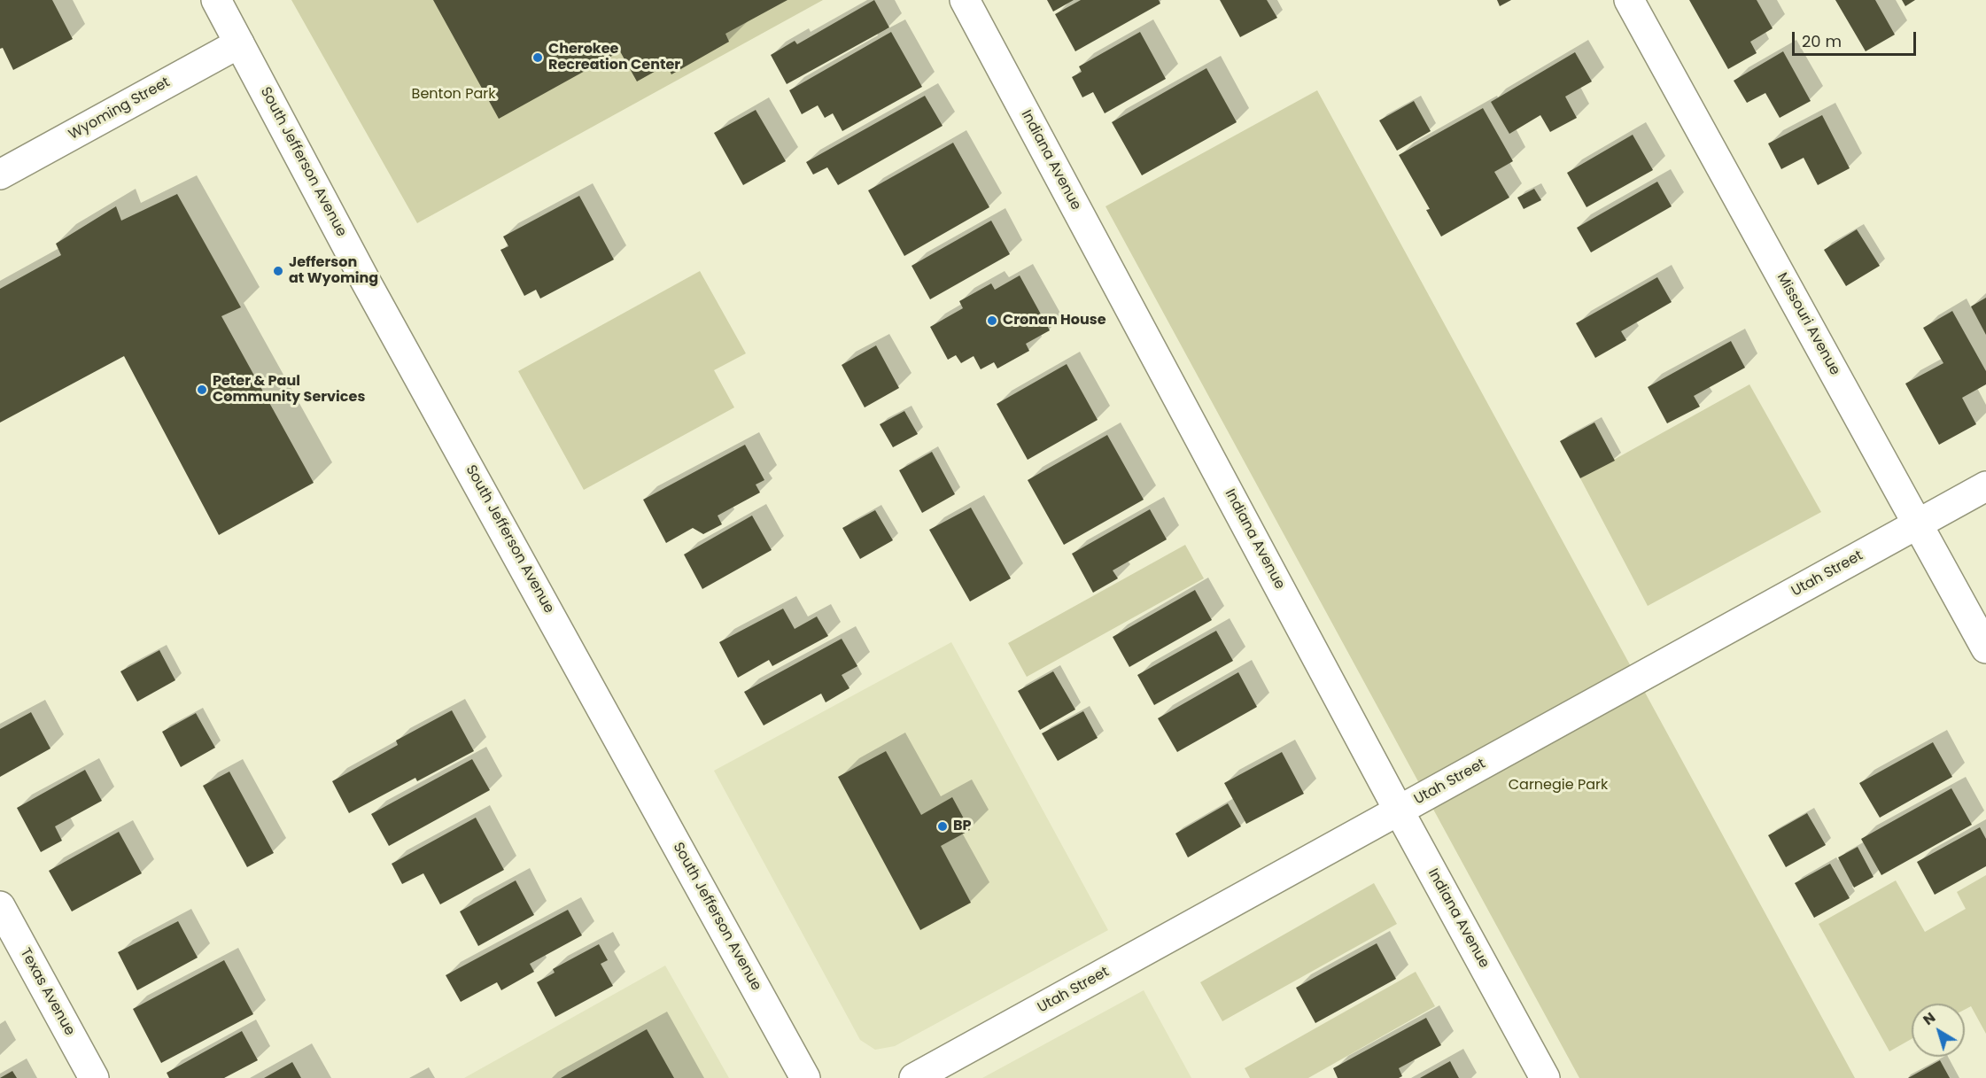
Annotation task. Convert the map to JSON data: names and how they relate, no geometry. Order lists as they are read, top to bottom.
{
  "streets": {
    "street": [
      "Wyoming Street",
      "Indiana Avenue",
      "South Jefferson Avenue",
      "Missouri Avenue",
      "Utah Street",
      "Texas Avenue"
    ]
  },
  "crossings": [
    ["Wyoming Street", "South Jefferson Avenue"],
    ["Indiana Avenue", "Utah Street"],
    ["Missouri Avenue", "Utah Street"]
  ],
  "parks": ["Benton Park", "Carnegie Park"],
  "places": [
    "Cherokee Recreation Center",
    "Jefferson at Wyoming",
    "Cronan House",
    "Peter & Paul Community Services",
    "BP"
  ],
  "scale_bar": "20 m",
  "north": "top left"
}
